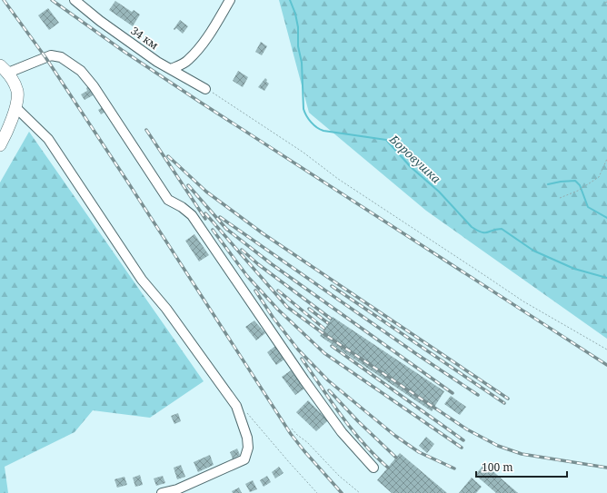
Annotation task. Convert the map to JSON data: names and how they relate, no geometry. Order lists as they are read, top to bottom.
{
  "streets": {
    "street": ["34 км"]
  },
  "water": ["Боровушка"],
  "scale_bar": "100 m"
}
